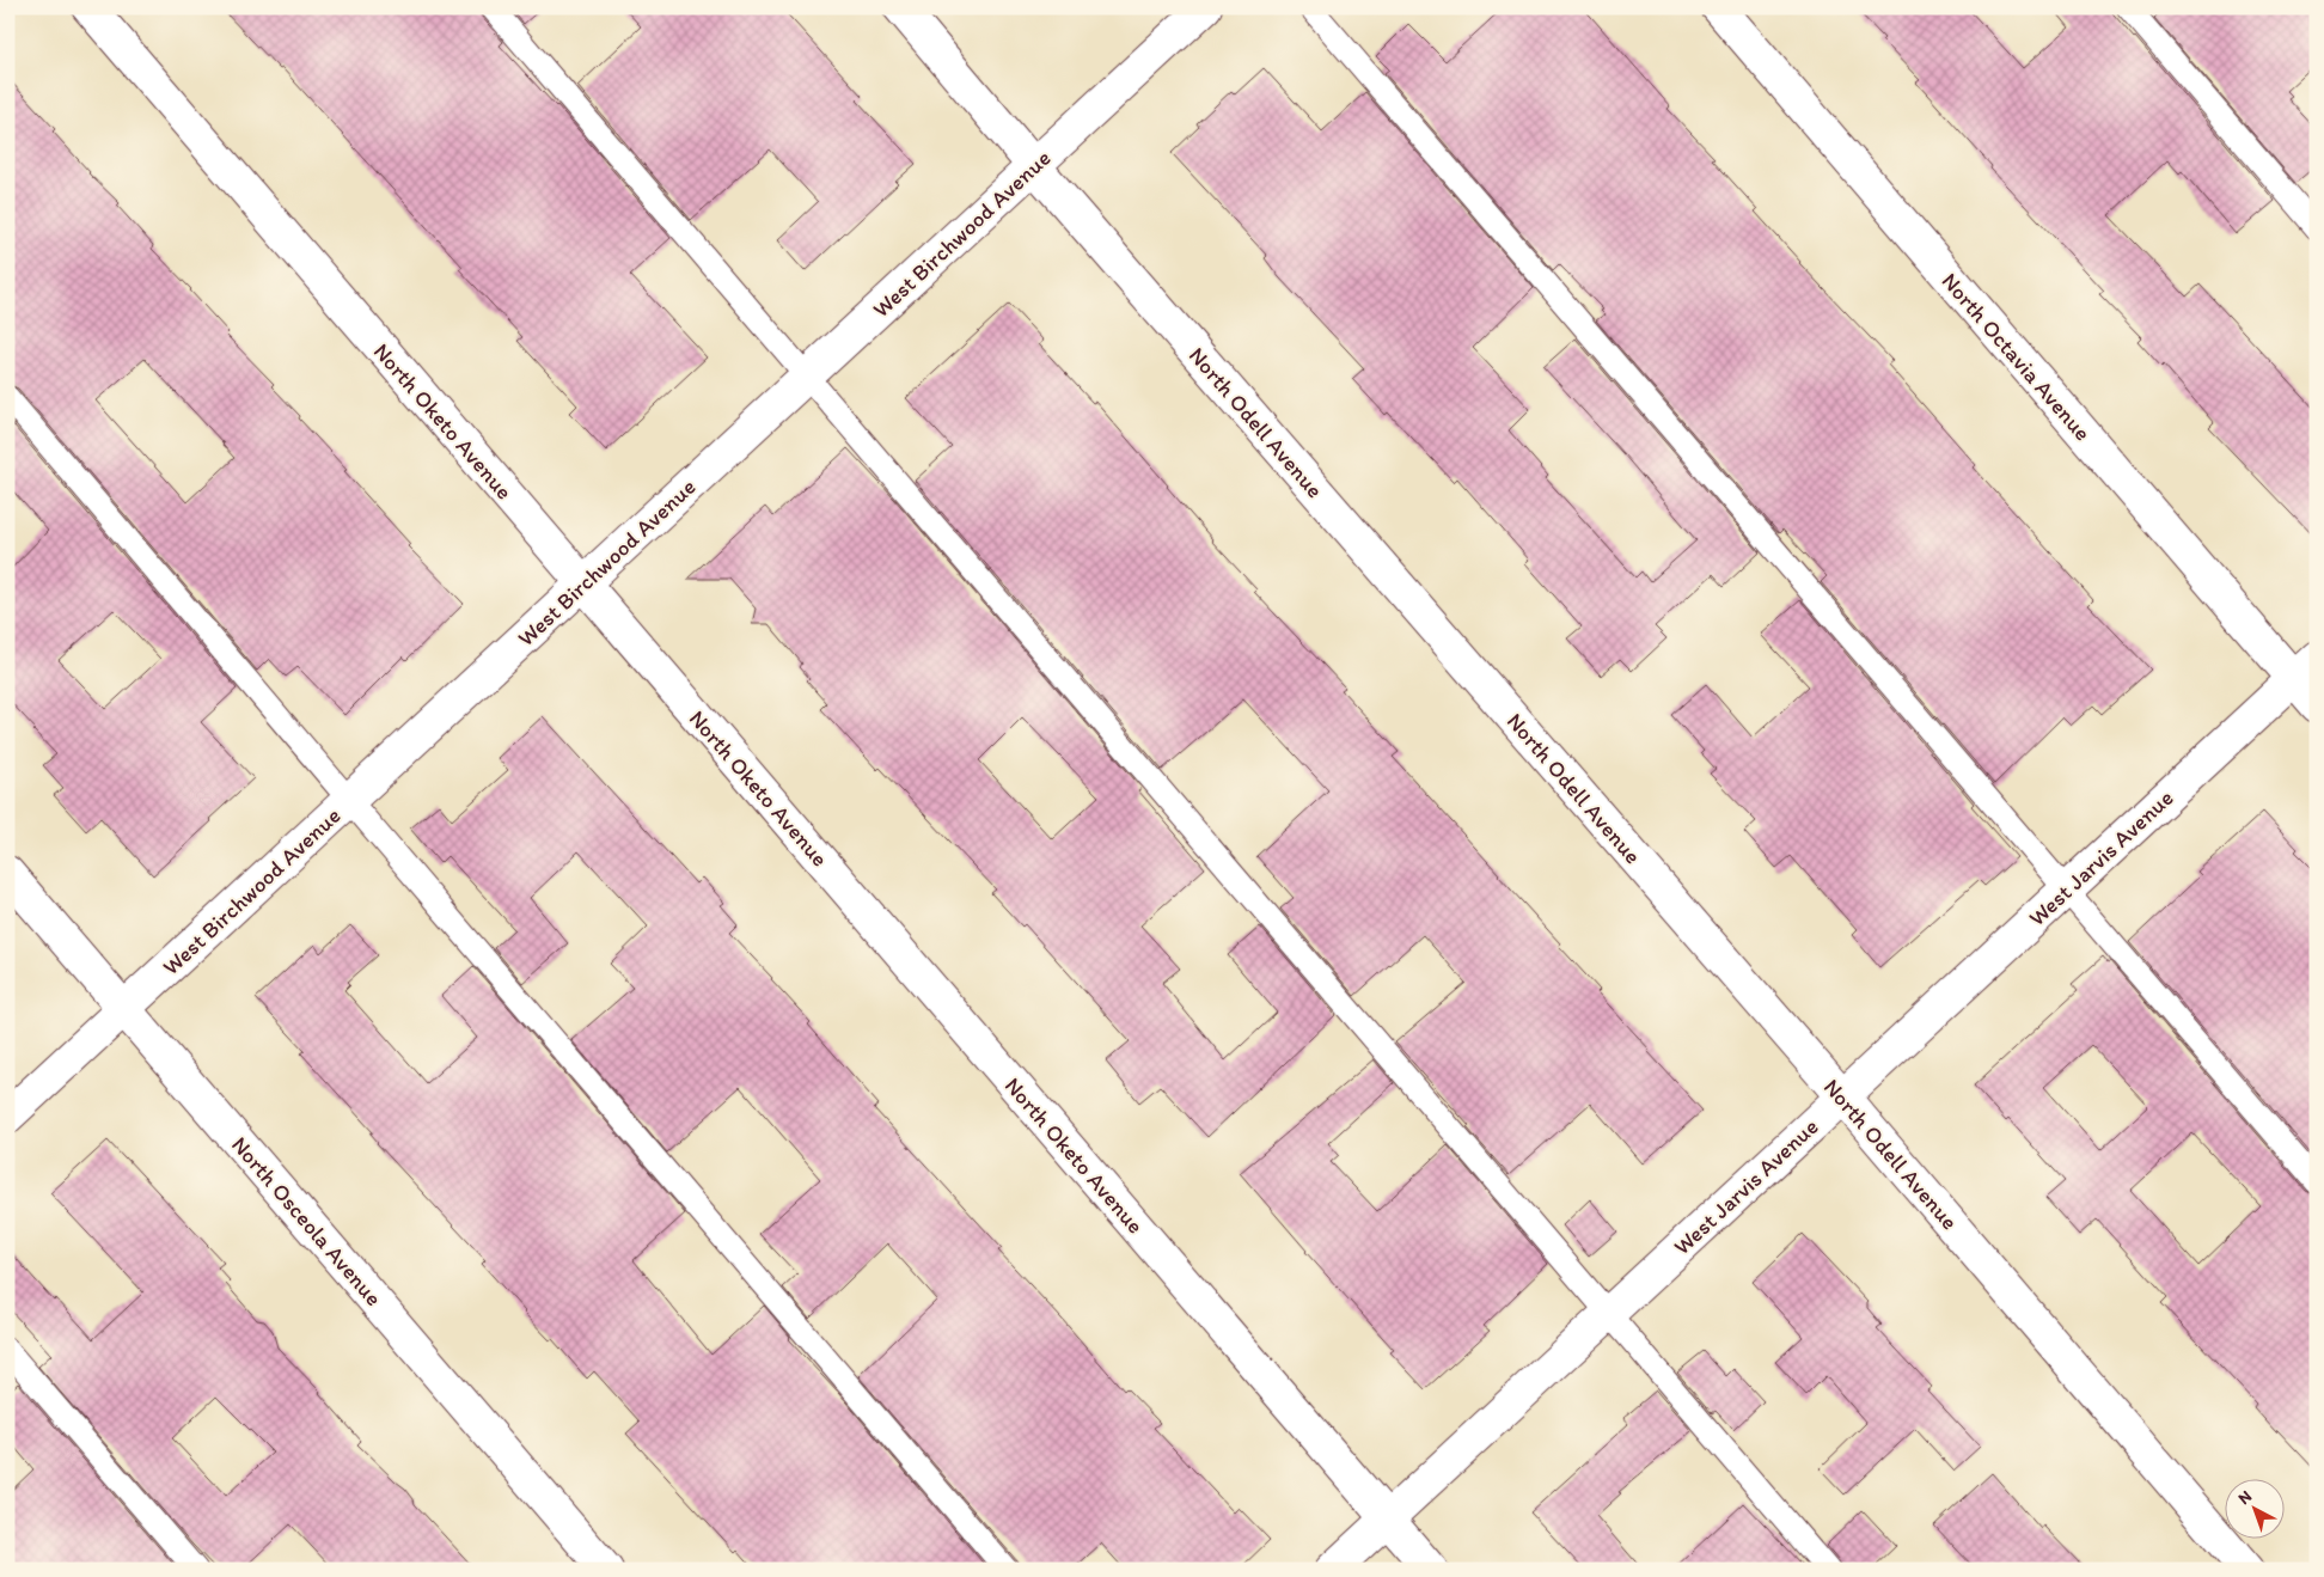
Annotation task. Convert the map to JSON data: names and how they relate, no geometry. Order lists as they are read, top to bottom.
{
  "streets": {
    "street": [
      "West Birchwood Avenue",
      "North Octavia Avenue",
      "North Oketo Avenue",
      "North Odell Avenue",
      "West Jarvis Avenue",
      "North Osceola Avenue"
    ]
  },
  "crossings": [
    ["West Birchwood Avenue", "North Oketo Avenue"],
    ["West Birchwood Avenue", "North Odell Avenue"],
    ["West Birchwood Avenue", "North Osceola Avenue"],
    ["North Octavia Avenue", "West Jarvis Avenue"],
    ["North Oketo Avenue", "West Jarvis Avenue"],
    ["North Odell Avenue", "West Jarvis Avenue"]
  ],
  "north": "top left"
}
